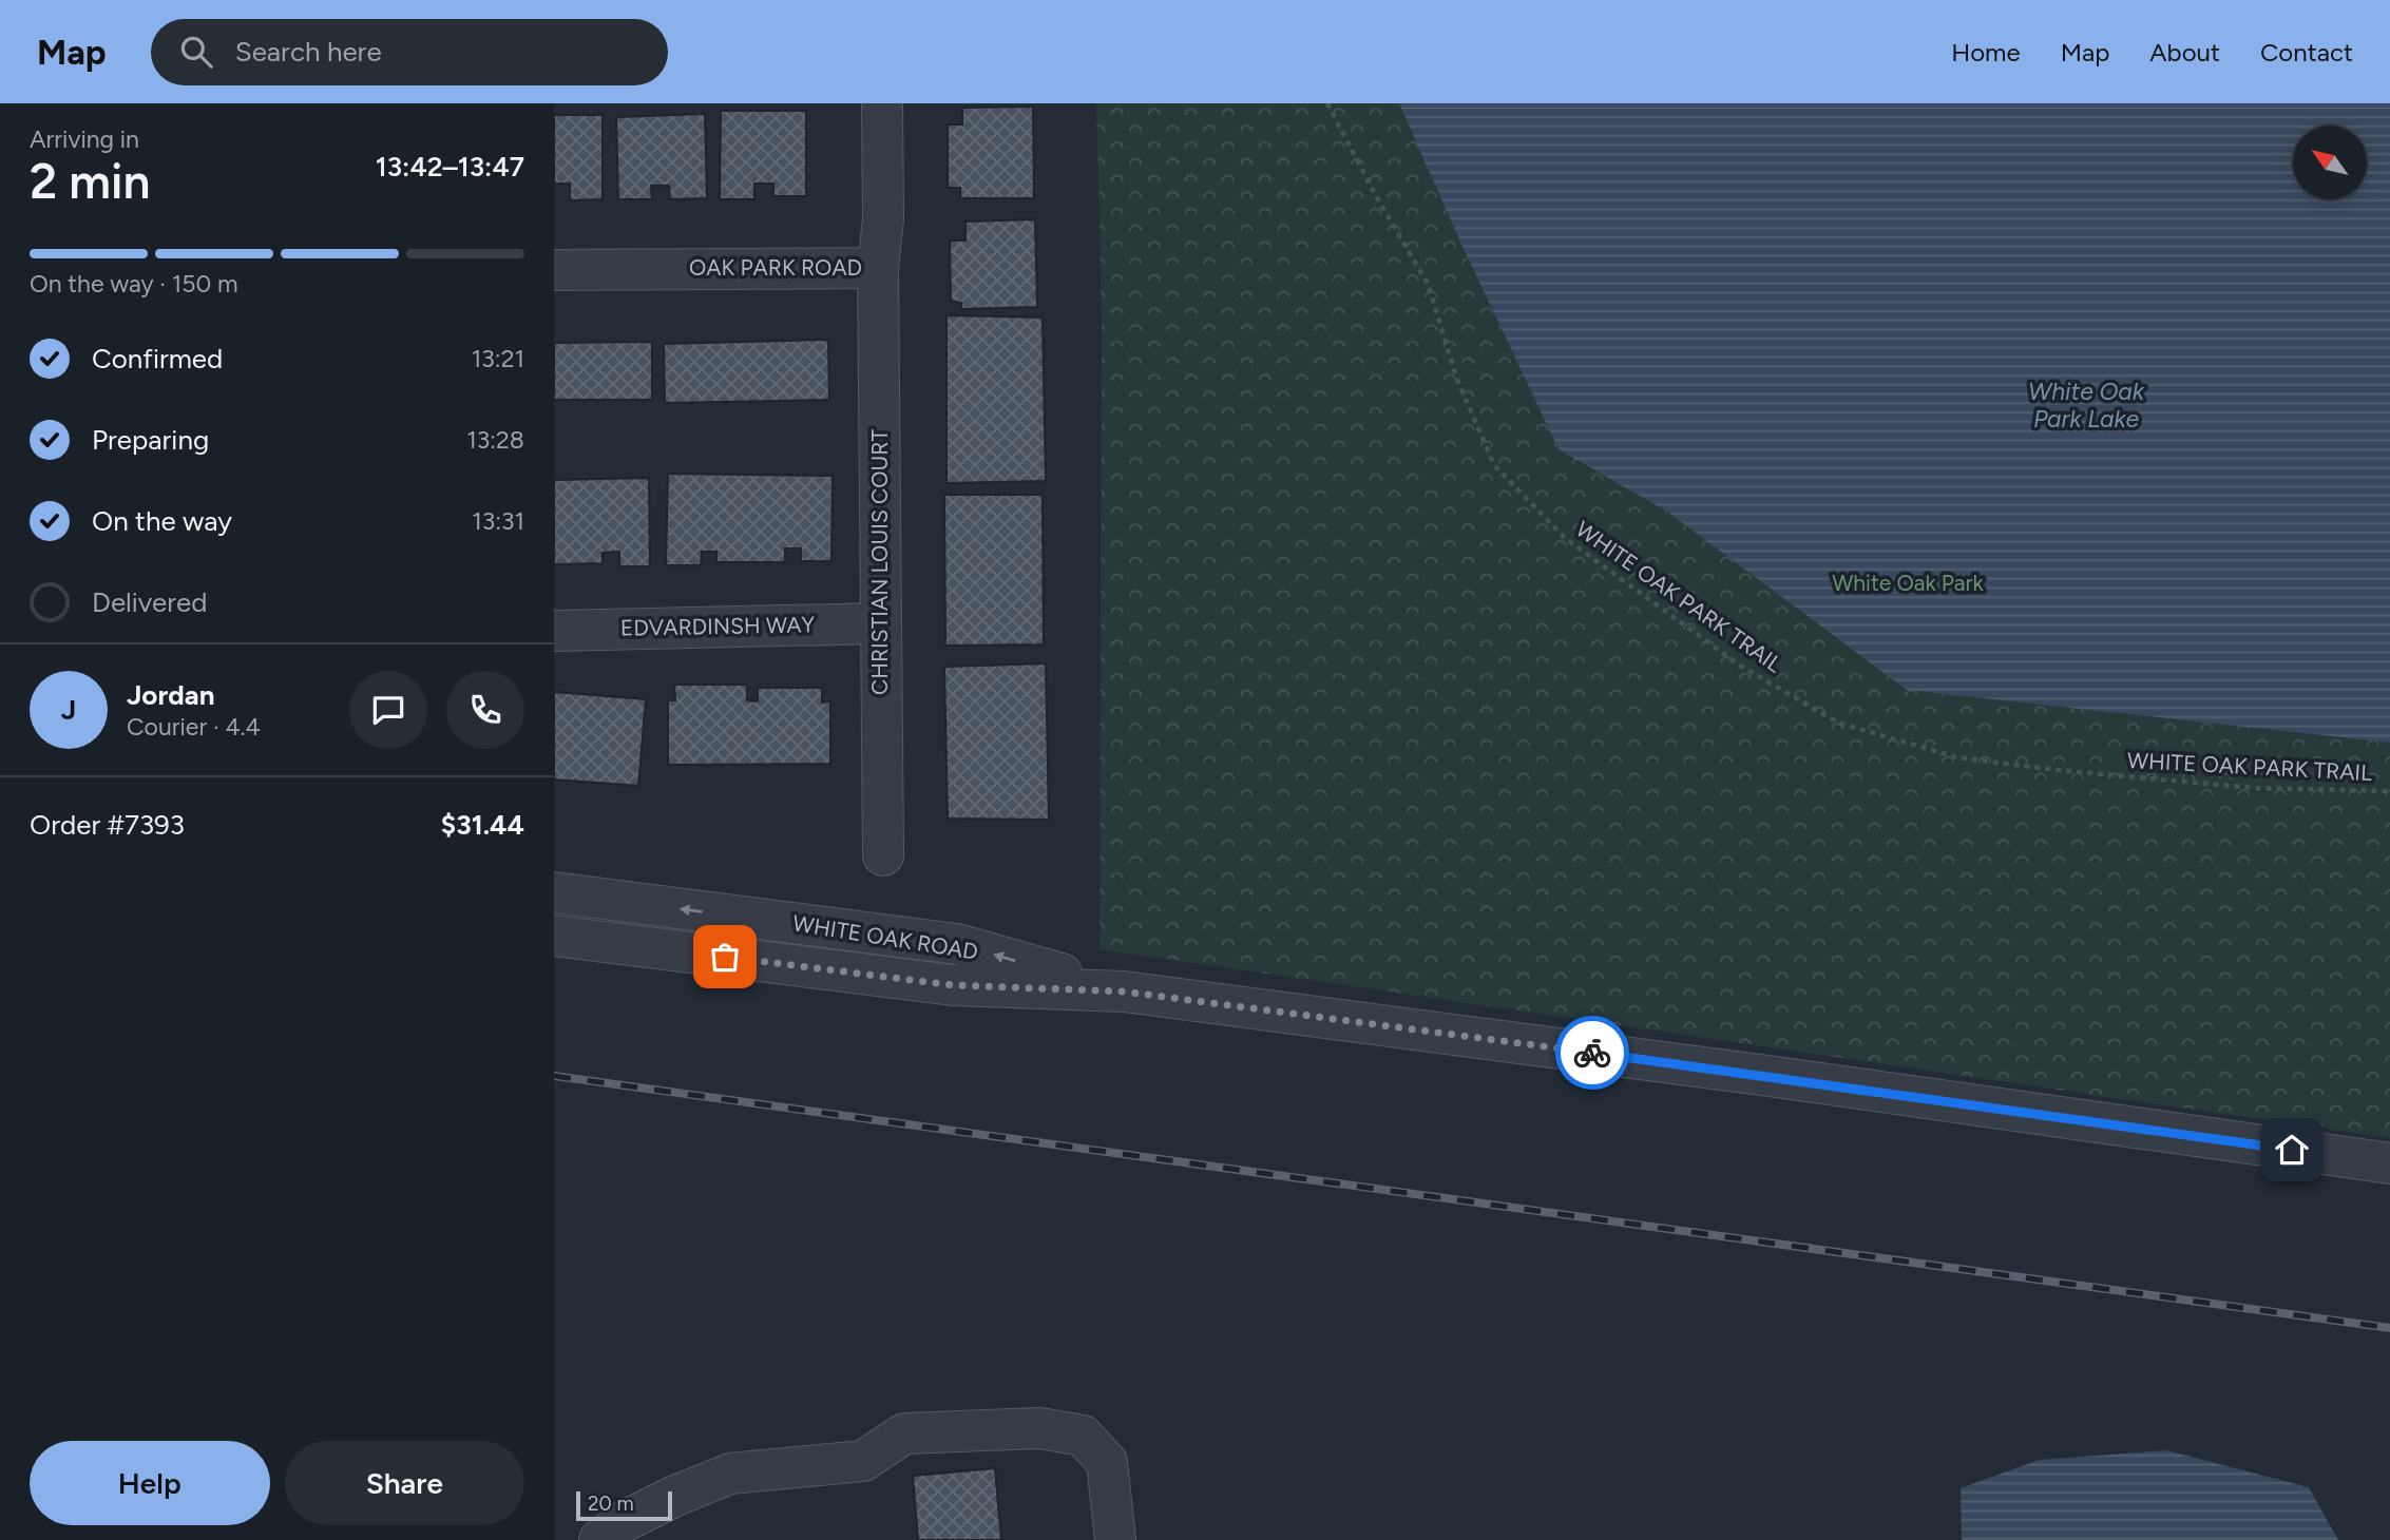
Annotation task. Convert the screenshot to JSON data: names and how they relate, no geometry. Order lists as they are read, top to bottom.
{
  "streets": {
    "street": [
      "OAK PARK ROAD",
      "CHRISTIAN LOUIS COURT",
      "EDVARDINSH WAY",
      "WHITE OAK ROAD"
    ],
    "path": ["WHITE OAK PARK TRAIL"]
  },
  "crossings": [
    ["OAK PARK ROAD", "CHRISTIAN LOUIS COURT"],
    ["CHRISTIAN LOUIS COURT", "EDVARDINSH WAY"]
  ],
  "water": ["White Oak Park Lake"],
  "parks": ["White Oak Park"],
  "scale_bar": "20 m",
  "north": "top left",
  "page": {
    "header": "Map",
    "search": "Search here",
    "nav": [
      "Home",
      "Map",
      "About",
      "Contact"
    ],
    "heading": ["2 min", "Arriving in", "13:42–13:47"],
    "panel": [
      "Jordan",
      "Courier · 4.4",
      "Order #7393",
      "$31.44"
    ],
    "bar": "On the way · 150 m",
    "list": [
      ["Confirmed", "13:21"],
      ["Preparing", "13:28"],
      ["On the way", "13:31"],
      "Delivered"
    ],
    "round": "J",
    "buttons": ["Help", "Share"],
    "scale": "20 m"
  }
}
